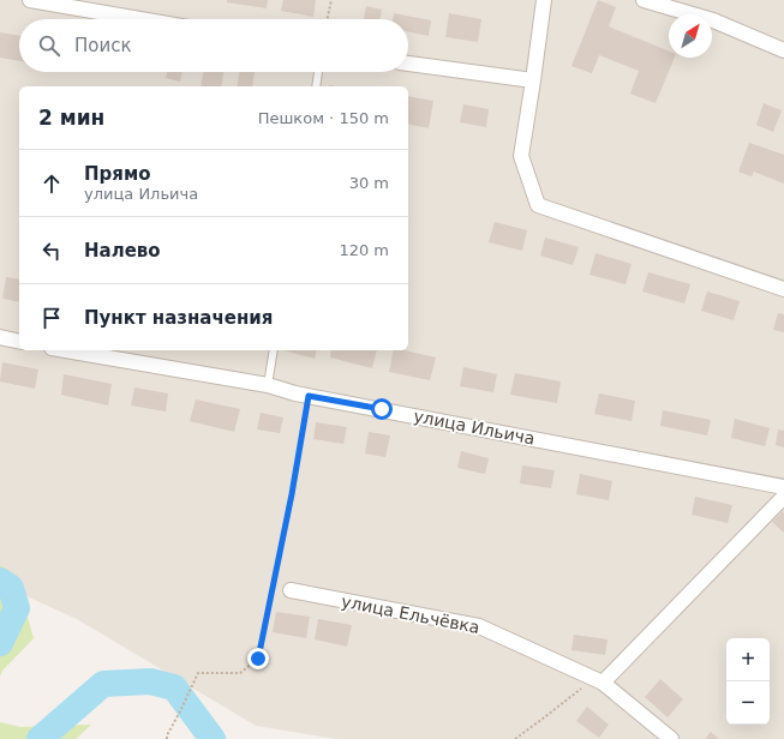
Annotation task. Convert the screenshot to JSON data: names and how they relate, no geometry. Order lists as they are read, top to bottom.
{
  "streets": {
    "street": ["улица Ильича", "улица Ельчёвка"]
  },
  "north": "top right",
  "page": {
    "search": "Поиск",
    "heading": ["2 мин", "Пешком · 150 m"],
    "list": [
      ["Прямо", "улица Ильича", "30 m"],
      ["Налево", "120 m"],
      "Пункт назначения"
    ],
    "map_buttons": ["+", "−"]
  }
}
